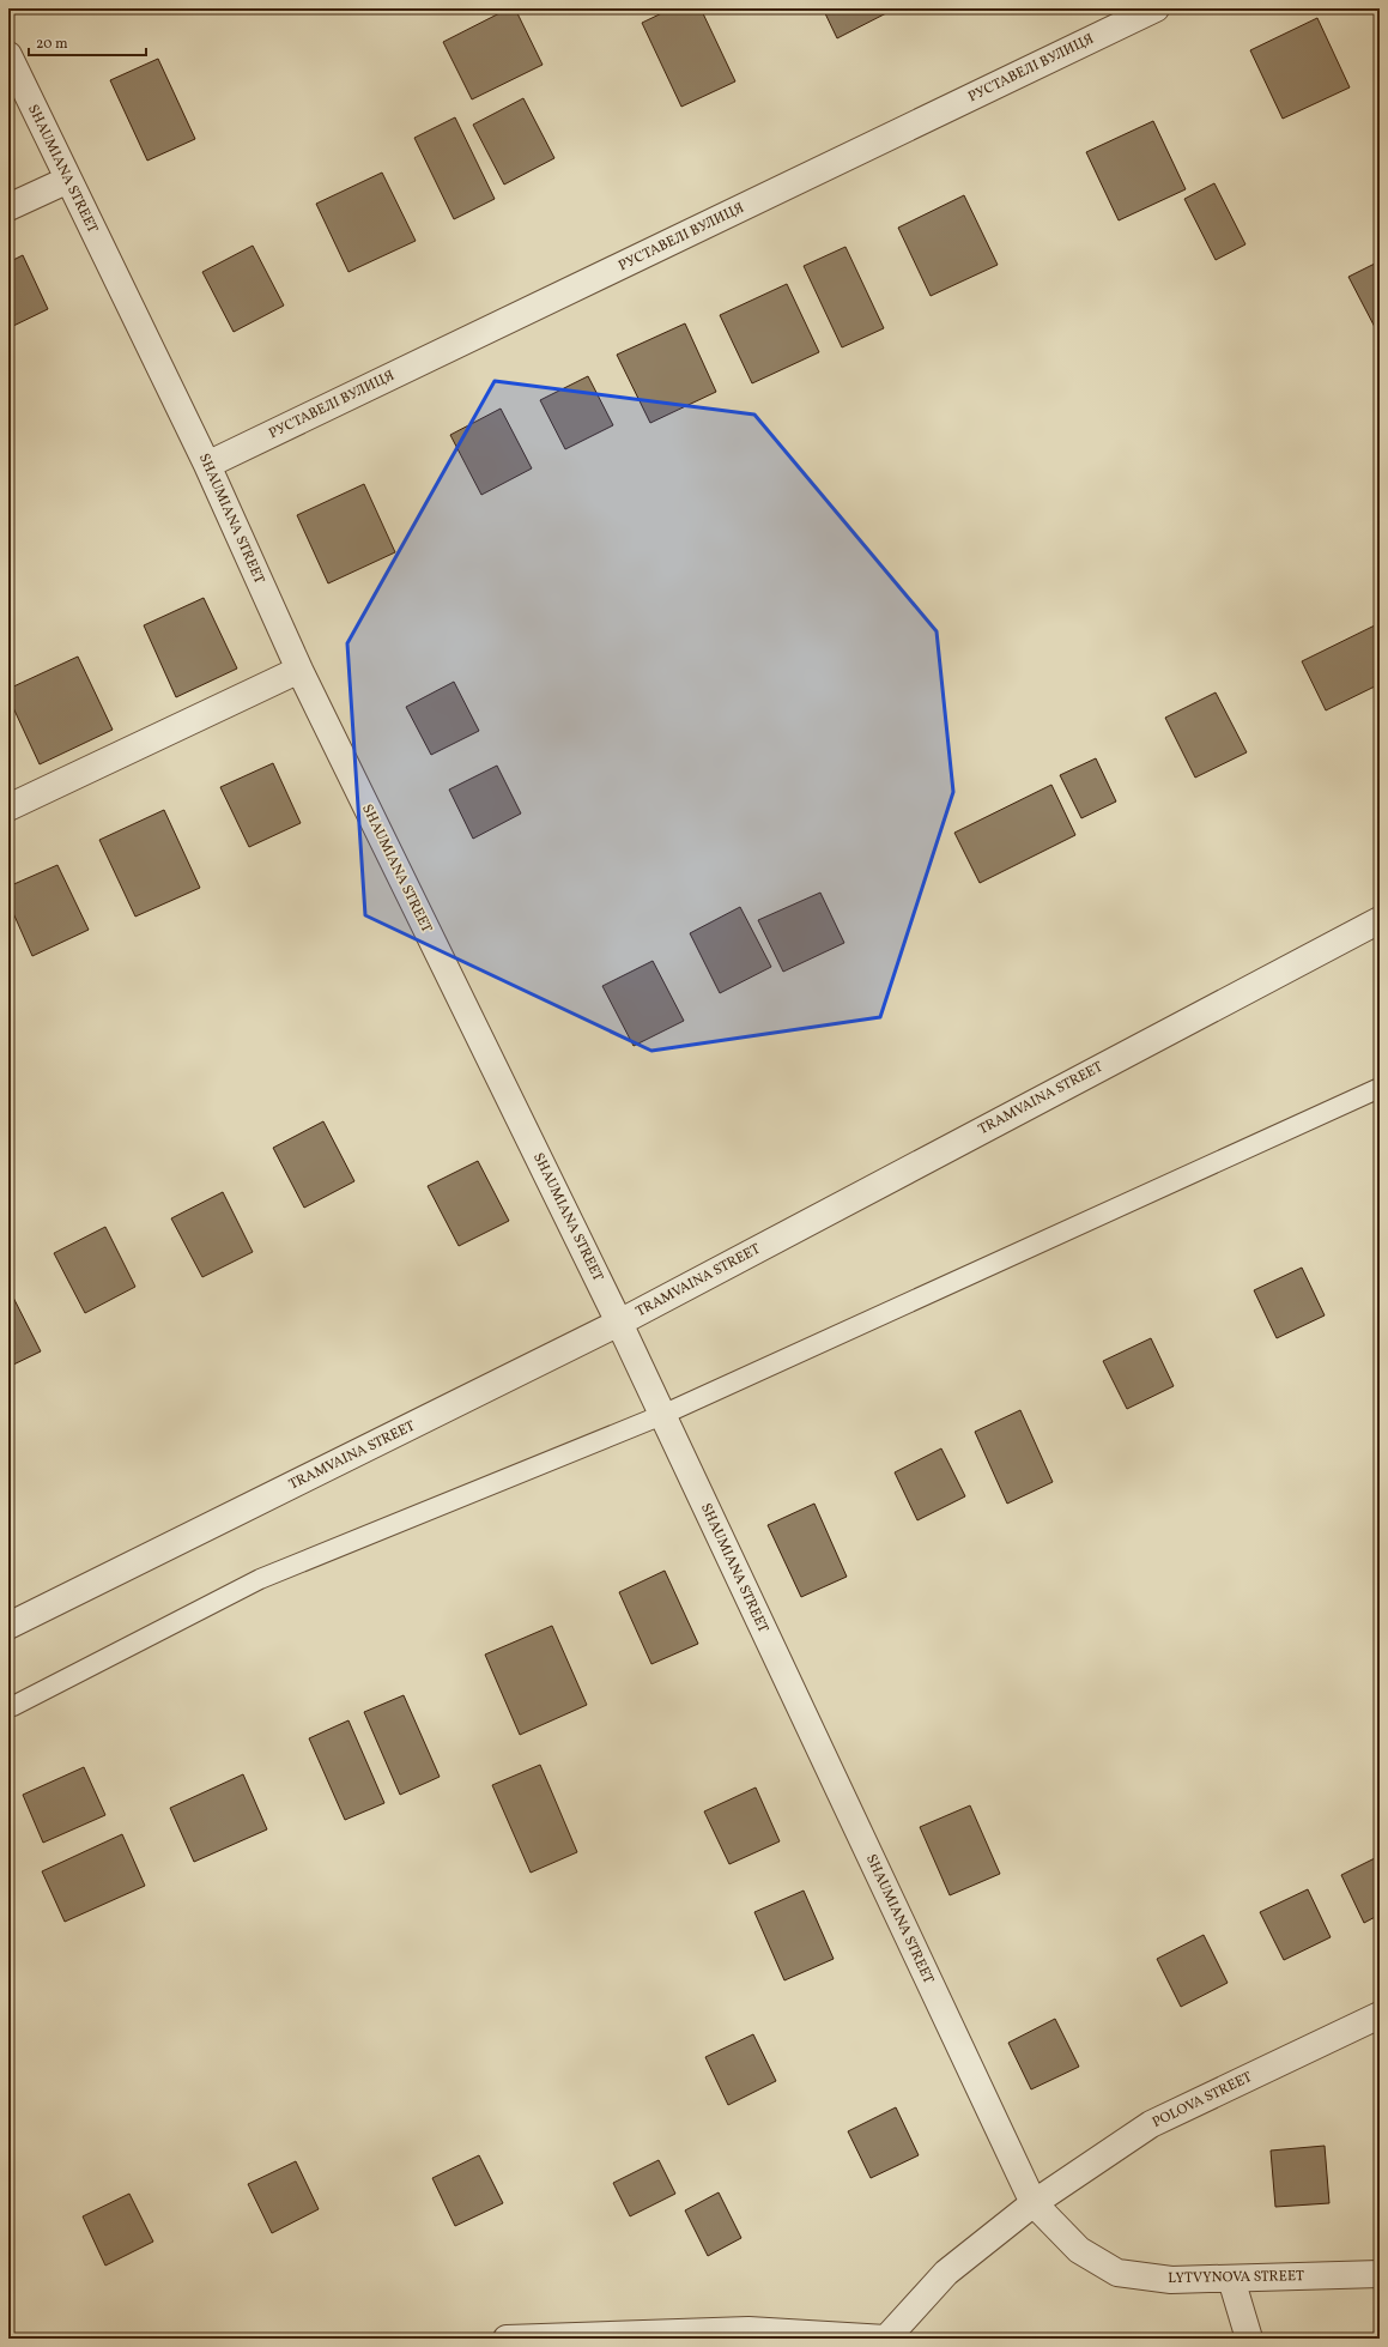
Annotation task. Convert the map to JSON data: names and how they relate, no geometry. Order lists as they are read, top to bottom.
{
  "streets": {
    "street": [
      "РУСТАВЕЛІ ВУЛИЦЯ",
      "SHAUMIANA STREET",
      "TRAMVAINA STREET",
      "POLOVA STREET",
      "LYTVYNOVA STREET"
    ]
  },
  "crossings": [
    ["РУСТАВЕЛІ ВУЛИЦЯ", "SHAUMIANA STREET"],
    ["SHAUMIANA STREET", "TRAMVAINA STREET"],
    ["SHAUMIANA STREET", "POLOVA STREET"],
    ["SHAUMIANA STREET", "LYTVYNOVA STREET"],
    ["POLOVA STREET", "LYTVYNOVA STREET"]
  ],
  "scale_bar": "20 m"
}
